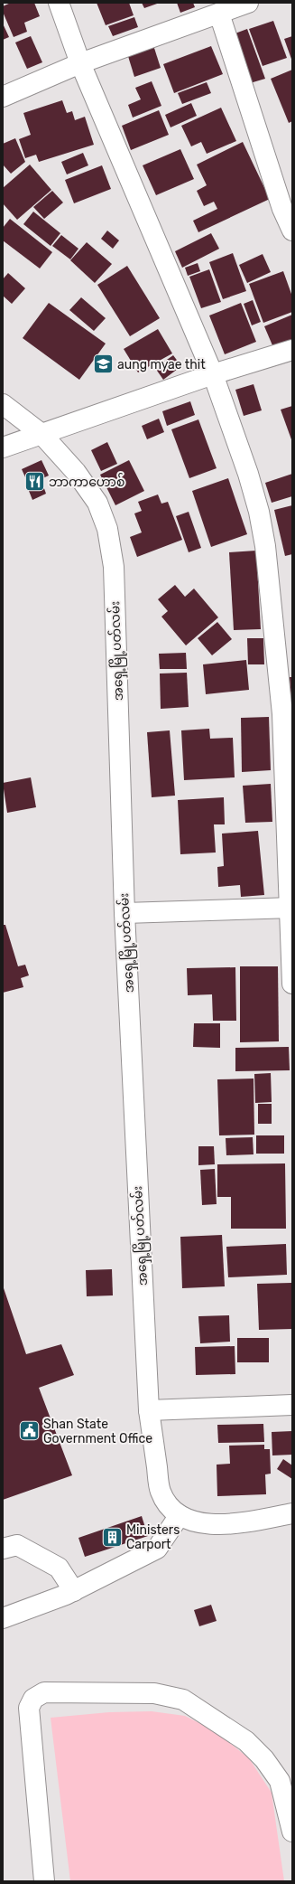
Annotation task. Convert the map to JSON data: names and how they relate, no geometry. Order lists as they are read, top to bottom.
{
  "streets": {
    "street": ["အရှေ့မြို့ပတ်လမ်း"]
  },
  "places": {
    "school or university": ["aung myae thit"],
    "restaurant": ["ဘာကာဟောစ်"],
    "public building": ["Shan State Government Office"],
    "building": ["Ministers Carport"]
  }
}
